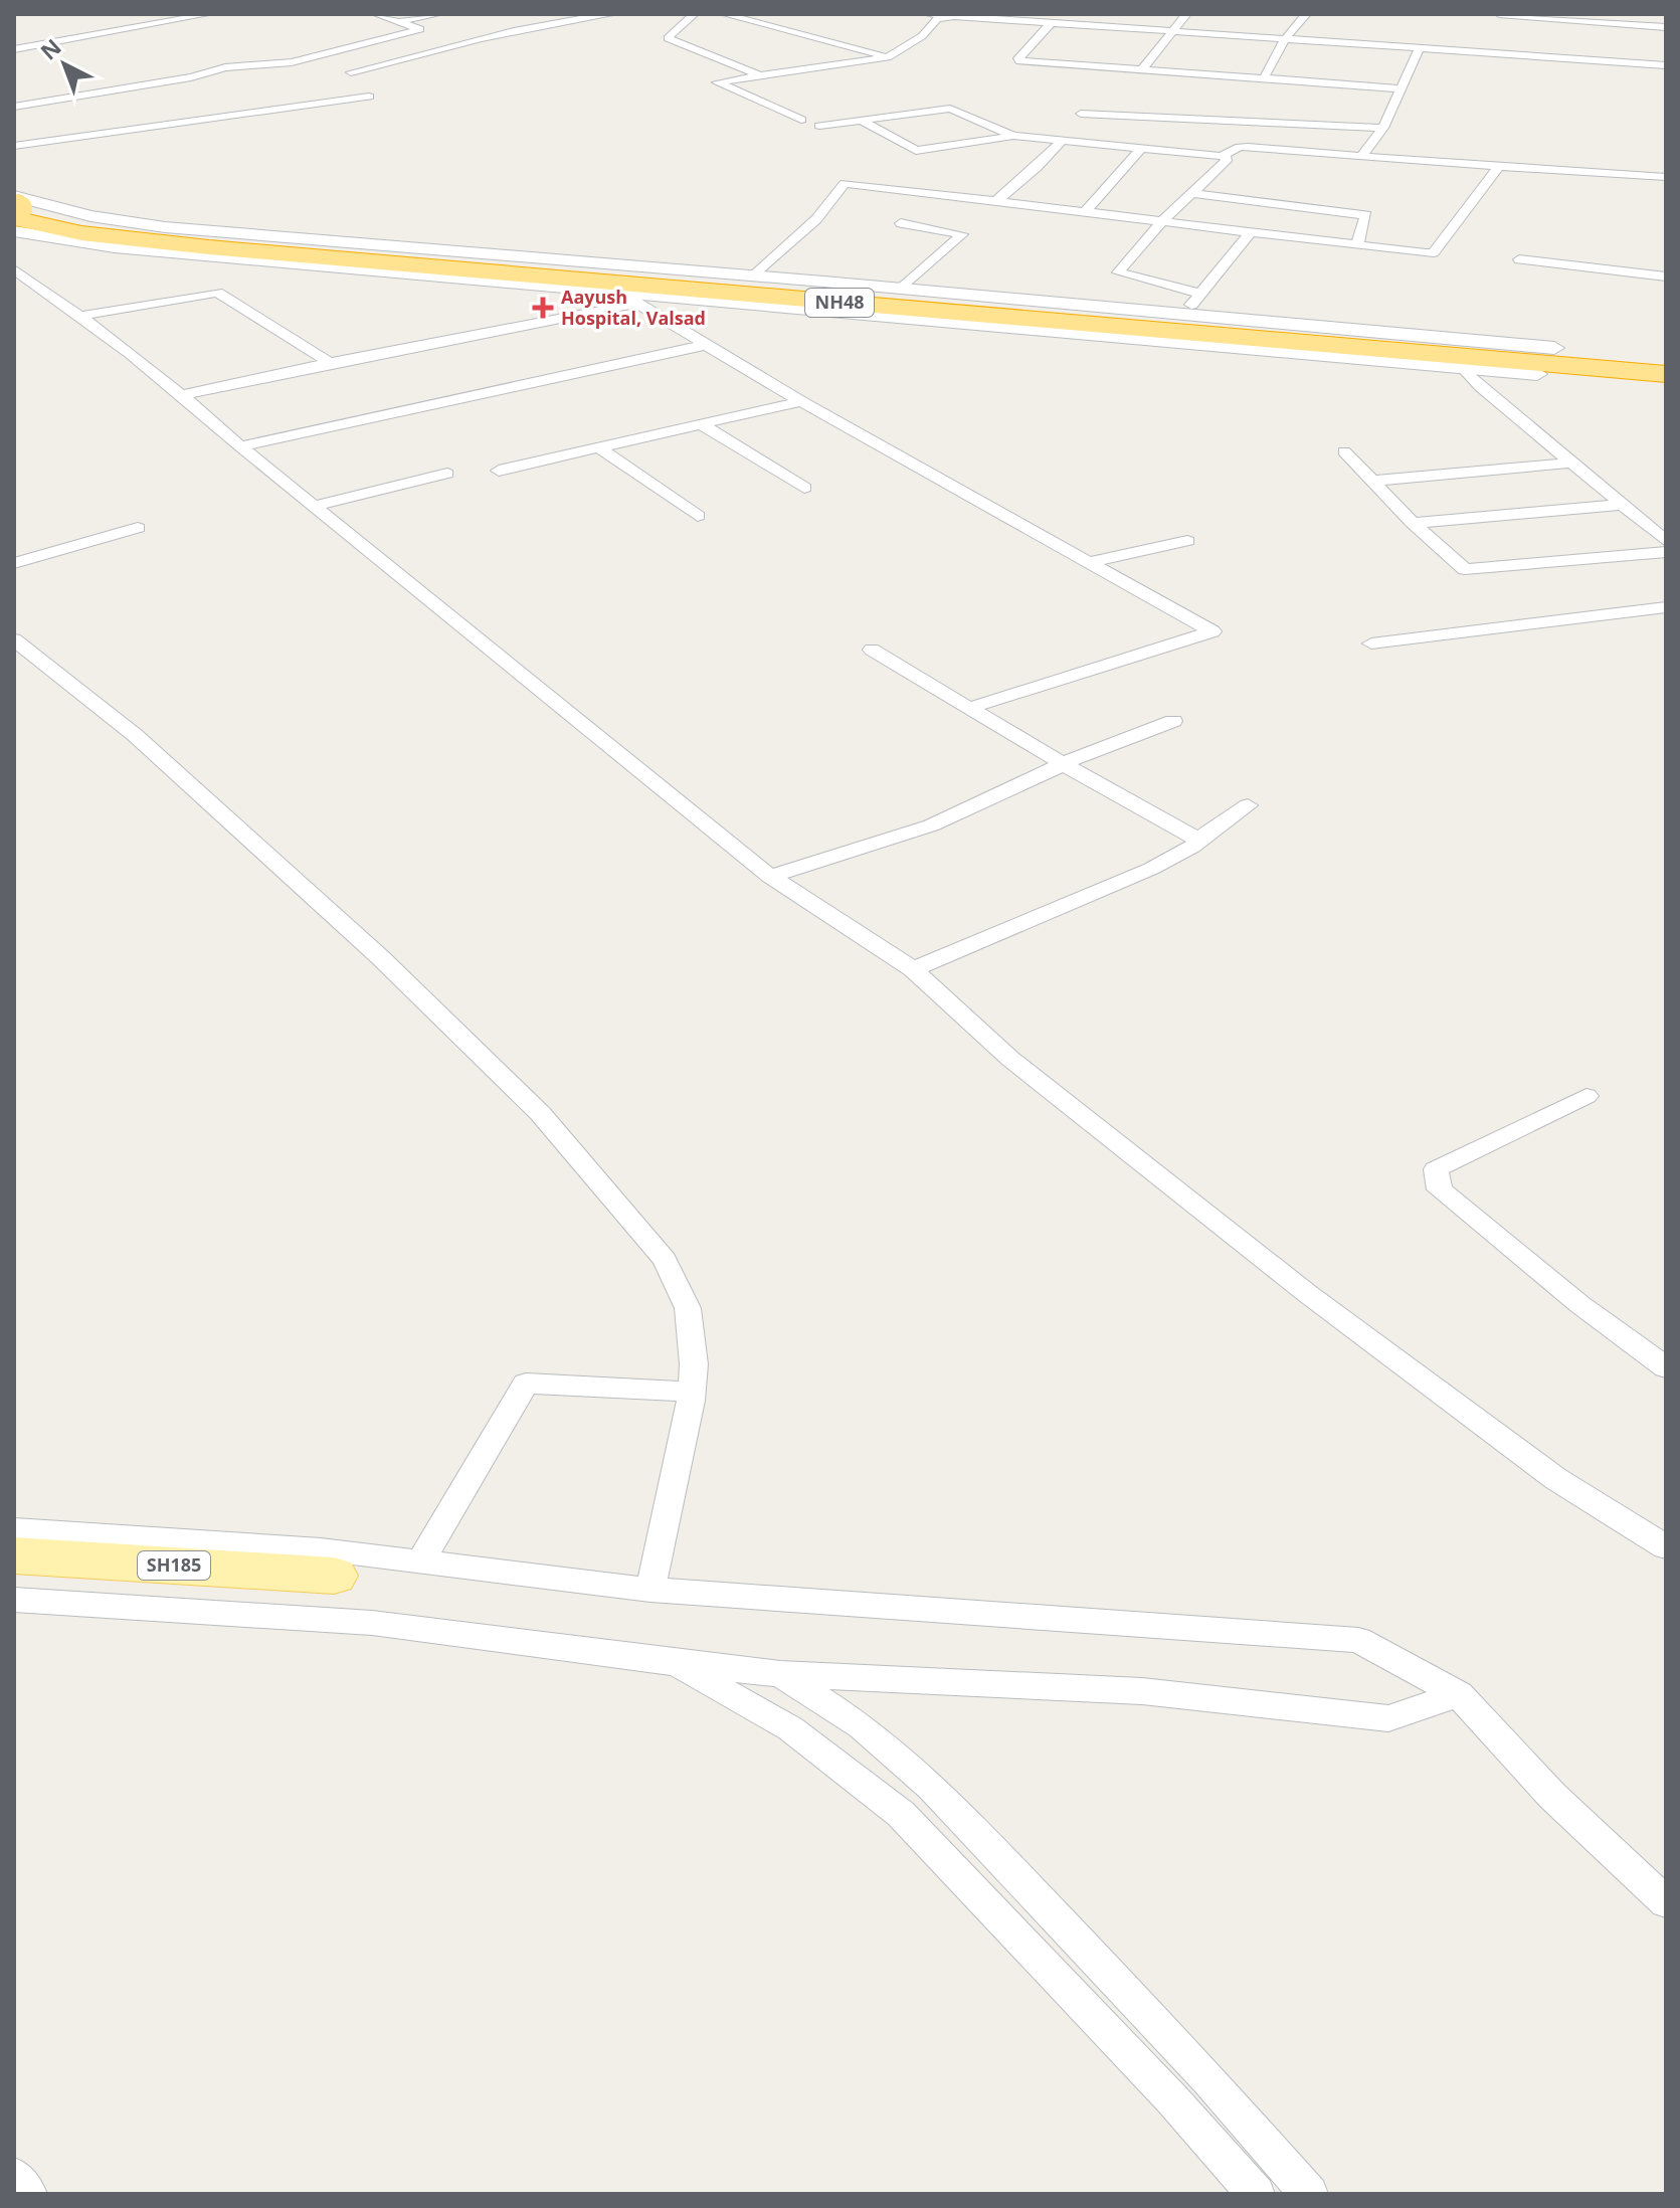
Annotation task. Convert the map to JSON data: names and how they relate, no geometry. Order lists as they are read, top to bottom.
{
  "streets": {
    "highway": ["NH48"],
    "main road": ["SH185"]
  },
  "places": {
    "health": ["Aayush Hospital, Valsad"]
  },
  "north": "top left"
}
